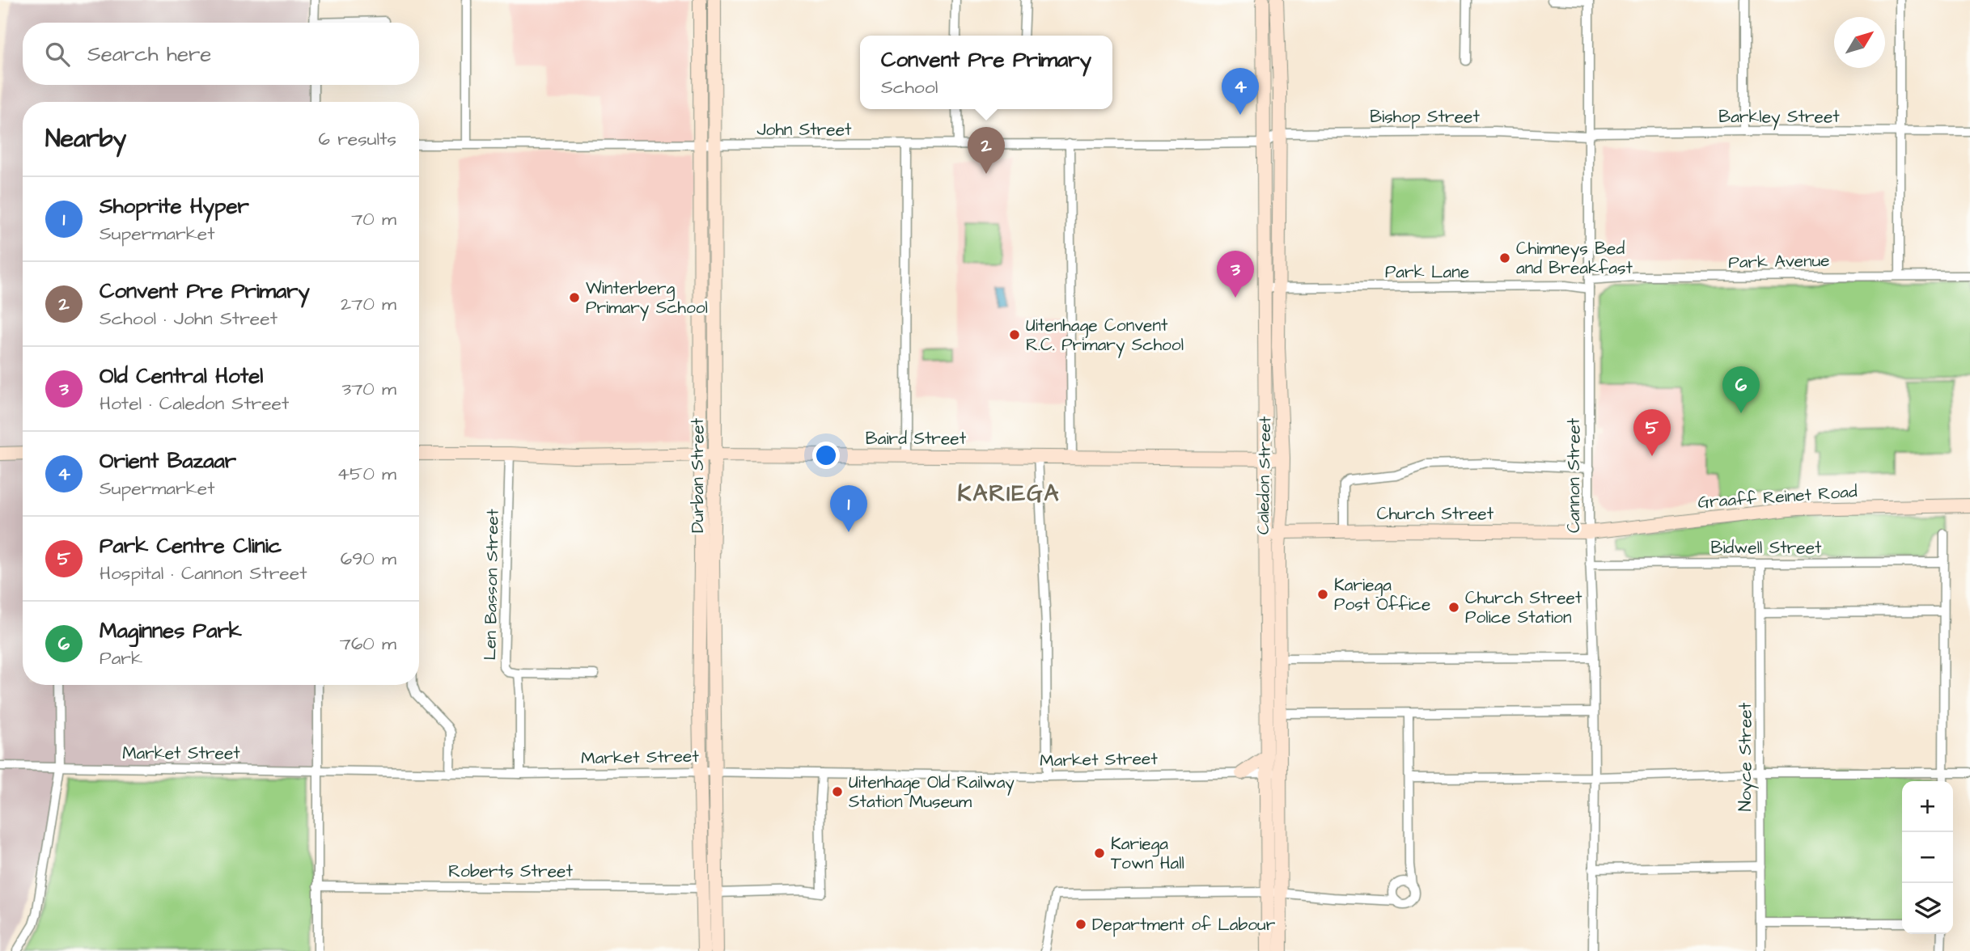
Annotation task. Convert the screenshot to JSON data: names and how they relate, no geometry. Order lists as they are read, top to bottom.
{
  "streets": {
    "street": [
      "Bishop Street",
      "Barkley Street",
      "John Street",
      "Park Avenue",
      "Park Lane",
      "Baird Street",
      "Durban Street",
      "Caledon Street",
      "Cannon Street",
      "Graaff Reinet Road",
      "Church Street",
      "Bidwell Street",
      "Len Basson Street",
      "Market Street",
      "Noyce Street",
      "Roberts Street"
    ]
  },
  "crossings": [
    ["Bishop Street", "Barkley Street"],
    ["Bishop Street", "Caledon Street"],
    ["Bishop Street", "Cannon Street"],
    ["Barkley Street", "Cannon Street"],
    ["John Street", "Durban Street"],
    ["John Street", "Caledon Street"],
    ["Park Avenue", "Park Lane"],
    ["Park Avenue", "Cannon Street"],
    ["Park Lane", "Caledon Street"],
    ["Park Lane", "Cannon Street"],
    ["Baird Street", "Durban Street"],
    ["Baird Street", "Caledon Street"],
    ["Baird Street", "Len Basson Street"],
    ["Durban Street", "Market Street"],
    ["Durban Street", "Roberts Street"],
    ["Caledon Street", "Church Street"],
    ["Caledon Street", "Market Street"],
    ["Cannon Street", "Graaff Reinet Road"],
    ["Cannon Street", "Church Street"],
    ["Cannon Street", "Bidwell Street"],
    ["Graaff Reinet Road", "Church Street"],
    ["Bidwell Street", "Noyce Street"],
    ["Len Basson Street", "Market Street"],
    ["Market Street", "Roberts Street"]
  ],
  "districts": ["KARIEGA"],
  "places": [
    "Chimneys Bed and Breakfast",
    "Winterberg Primary School",
    "Uitenhage Convent R.C. Primary School",
    "Kariega Post Office",
    "Church Street Police Station",
    "Uitenhage Old Railway Station Museum",
    "Kariega Town Hall",
    "Department of Labour"
  ],
  "north": "top right",
  "page": {
    "search": "Search here",
    "popup": ["Convent Pre Primary", "School"],
    "pins": [
      "4",
      "2",
      "3",
      "6",
      "5",
      "1"
    ],
    "heading": ["Nearby", "6 results"],
    "list": [
      {
        "mark": "1",
        "name": "Shoprite Hyper",
        "note": "Supermarket",
        "value": "70 m"
      },
      {
        "mark": "2",
        "name": "Convent Pre Primary",
        "note": "School · John Street",
        "value": "270 m"
      },
      {
        "mark": "3",
        "name": "Old Central Hotel",
        "note": "Hotel · Caledon Street",
        "value": "370 m"
      },
      {
        "mark": "4",
        "name": "Orient Bazaar",
        "note": "Supermarket",
        "value": "450 m"
      },
      {
        "mark": "5",
        "name": "Park Centre Clinic",
        "note": "Hospital · Cannon Street",
        "value": "690 m"
      },
      {
        "mark": "6",
        "name": "Maginnes Park",
        "note": "Park",
        "value": "760 m"
      }
    ],
    "map_buttons": ["+", "−"]
  }
}
